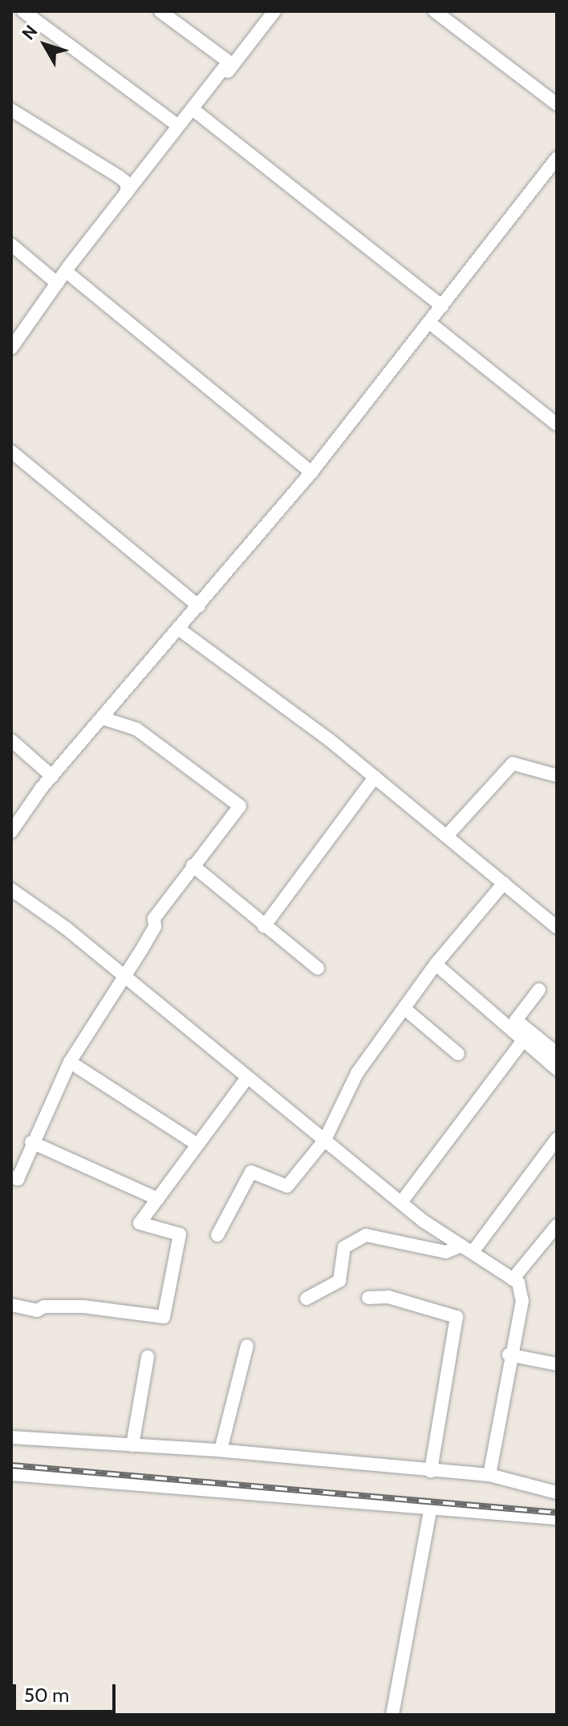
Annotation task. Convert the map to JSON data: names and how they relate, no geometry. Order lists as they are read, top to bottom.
{
  "scale_bar": "50 m",
  "north": "top left"
}
